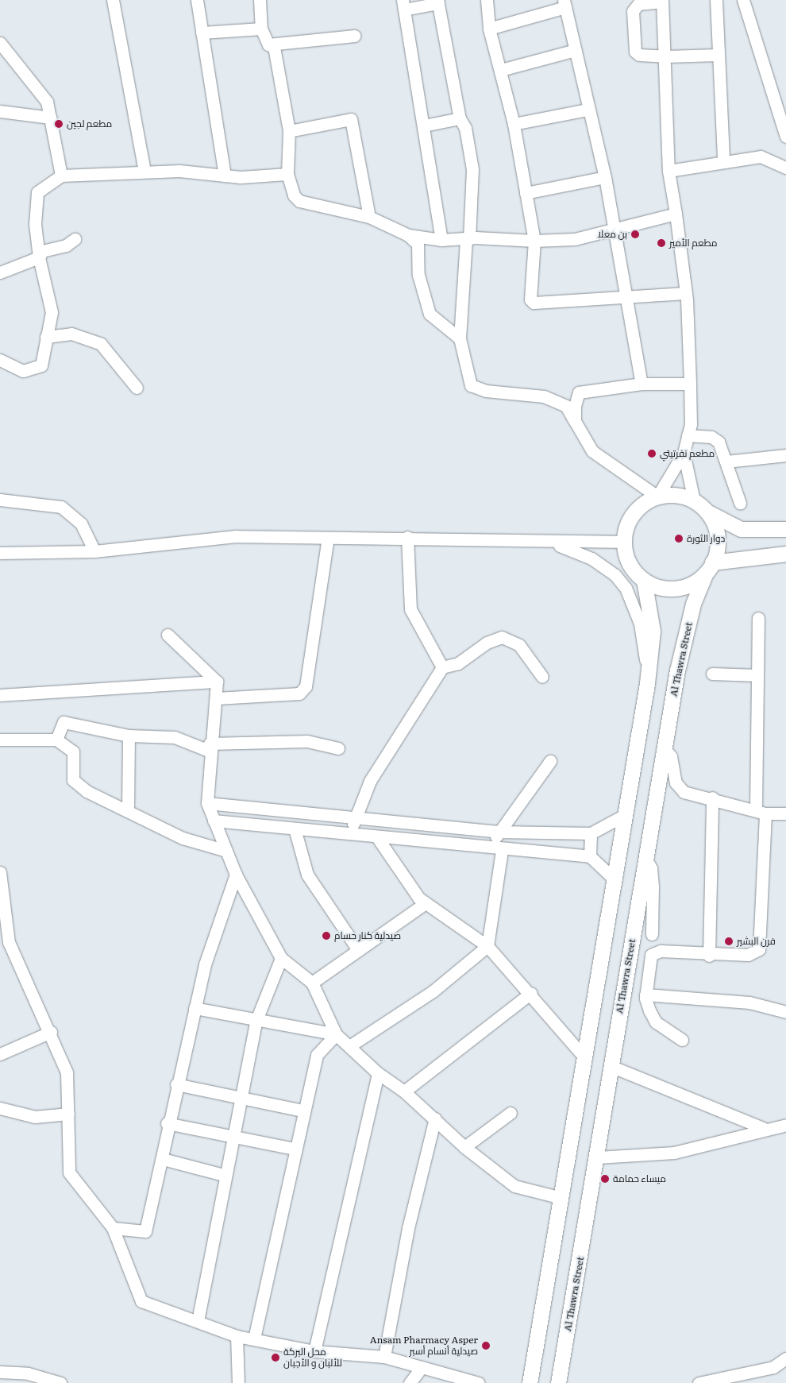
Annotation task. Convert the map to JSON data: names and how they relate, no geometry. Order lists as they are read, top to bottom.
{
  "streets": {
    "main road": ["Al Thawra Street"]
  },
  "places": [
    "مطعم لجين",
    "بن معلا",
    "مطعم الأمير",
    "مطعم نفرتيتي",
    "دوار الثورة",
    "صيدلية كنار حسام",
    "فرن البشير",
    "ميساء حمامة",
    "Ansam Pharmacy Asper صيدلية أنسام أسبر",
    "محل البركة للألبان و الأجبان"
  ]
}
